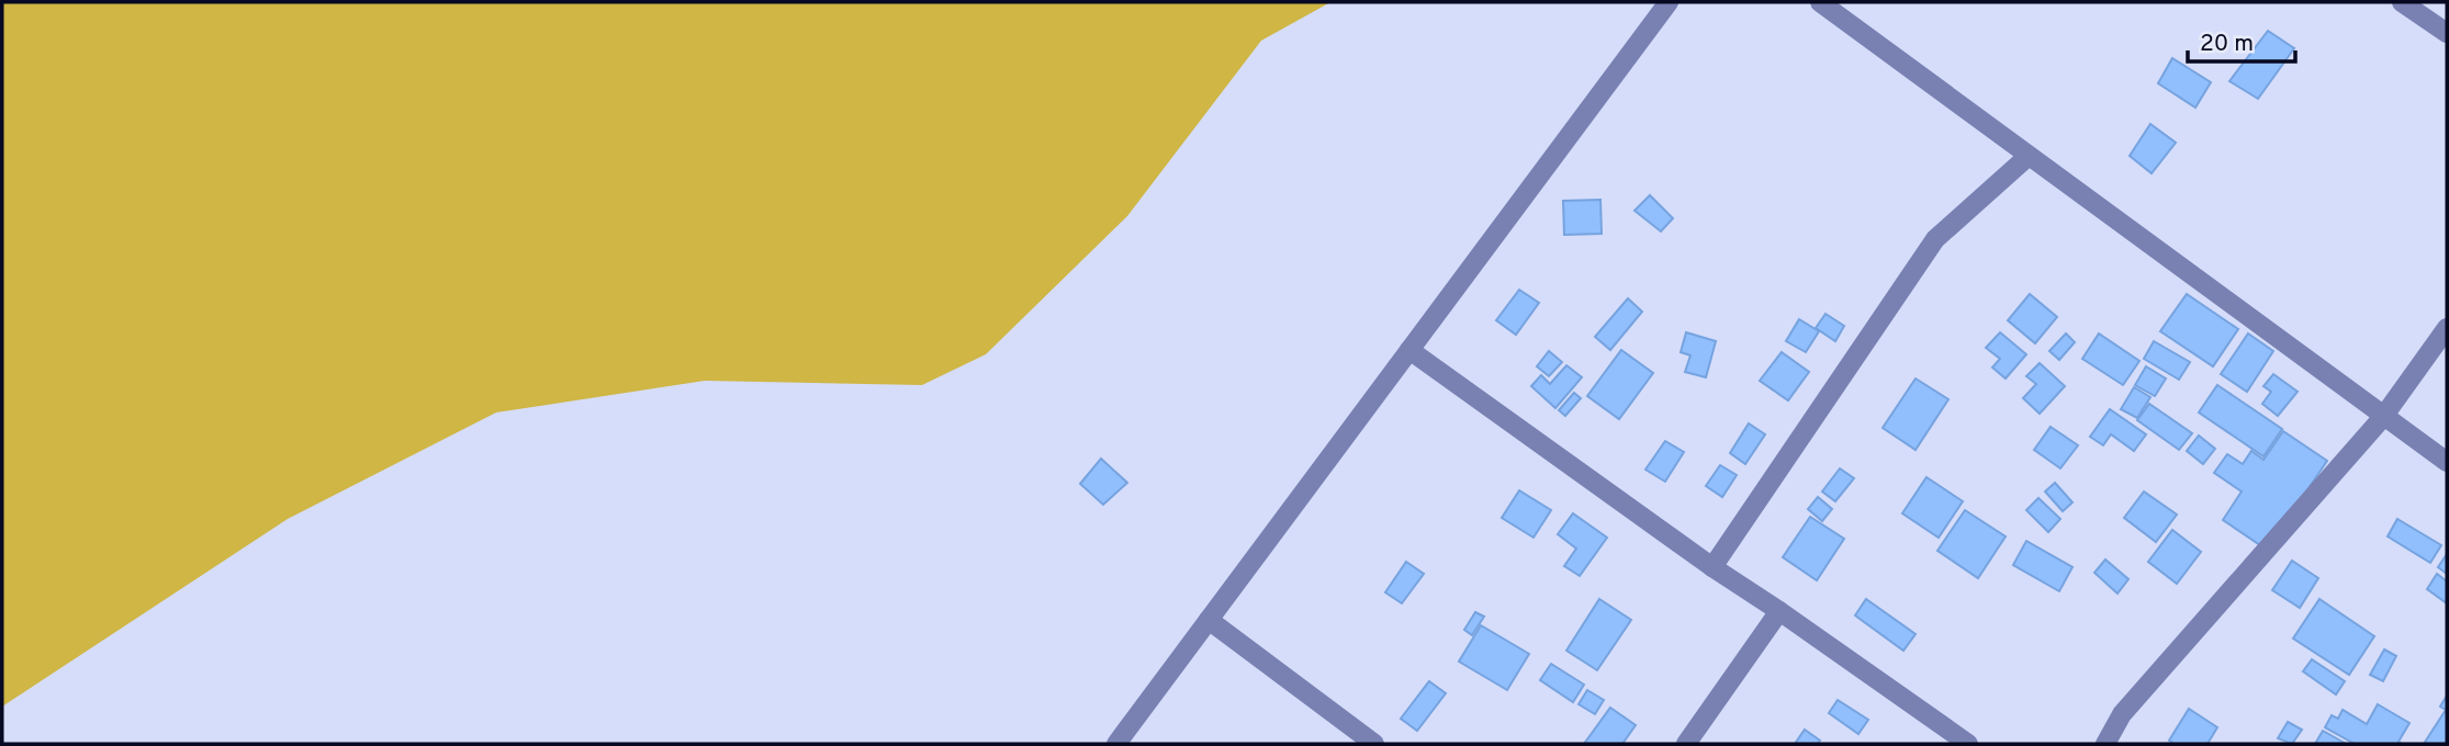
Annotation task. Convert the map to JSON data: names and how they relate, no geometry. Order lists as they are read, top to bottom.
{
  "scale_bar": "20 m"
}
